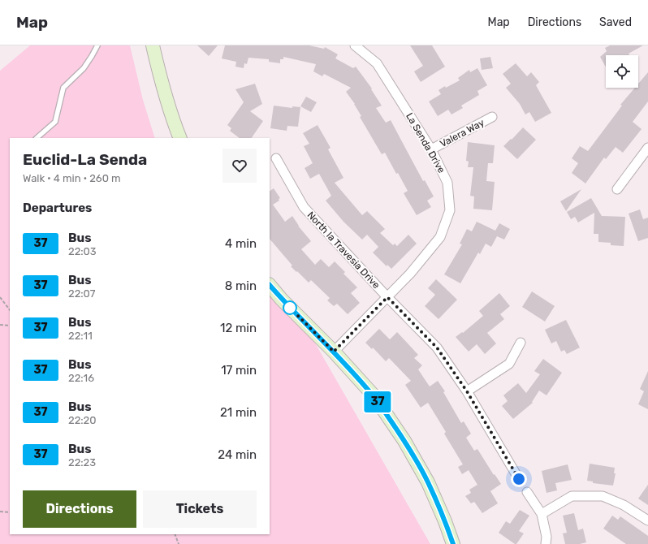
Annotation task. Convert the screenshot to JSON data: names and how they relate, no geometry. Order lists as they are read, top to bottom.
{
  "streets": {
    "street": ["Valera Way", "La Senda Drive", "North la Travesia Drive"]
  },
  "crossings": [
    ["Valera Way", "La Senda Drive"],
    ["La Senda Drive", "North la Travesia Drive"]
  ],
  "lines": ["bus line 37"],
  "page": {
    "header": "Map",
    "nav": ["Map", "Directions", "Saved"],
    "on_map": "37",
    "heading": [
      ["Euclid-La Senda", "Walk · 4 min · 260 m"],
      "Departures"
    ],
    "list": [
      {
        "mark": "37",
        "name": "Bus",
        "note": "22:03",
        "value": "4 min"
      },
      {
        "mark": "37",
        "name": "Bus",
        "note": "22:07",
        "value": "8 min"
      },
      {
        "mark": "37",
        "name": "Bus",
        "note": "22:11",
        "value": "12 min"
      },
      {
        "mark": "37",
        "name": "Bus",
        "note": "22:16",
        "value": "17 min"
      },
      {
        "mark": "37",
        "name": "Bus",
        "note": "22:20",
        "value": "21 min"
      },
      {
        "mark": "37",
        "name": "Bus",
        "note": "22:23",
        "value": "24 min"
      }
    ],
    "buttons": ["Directions", "Tickets"]
  }
}
